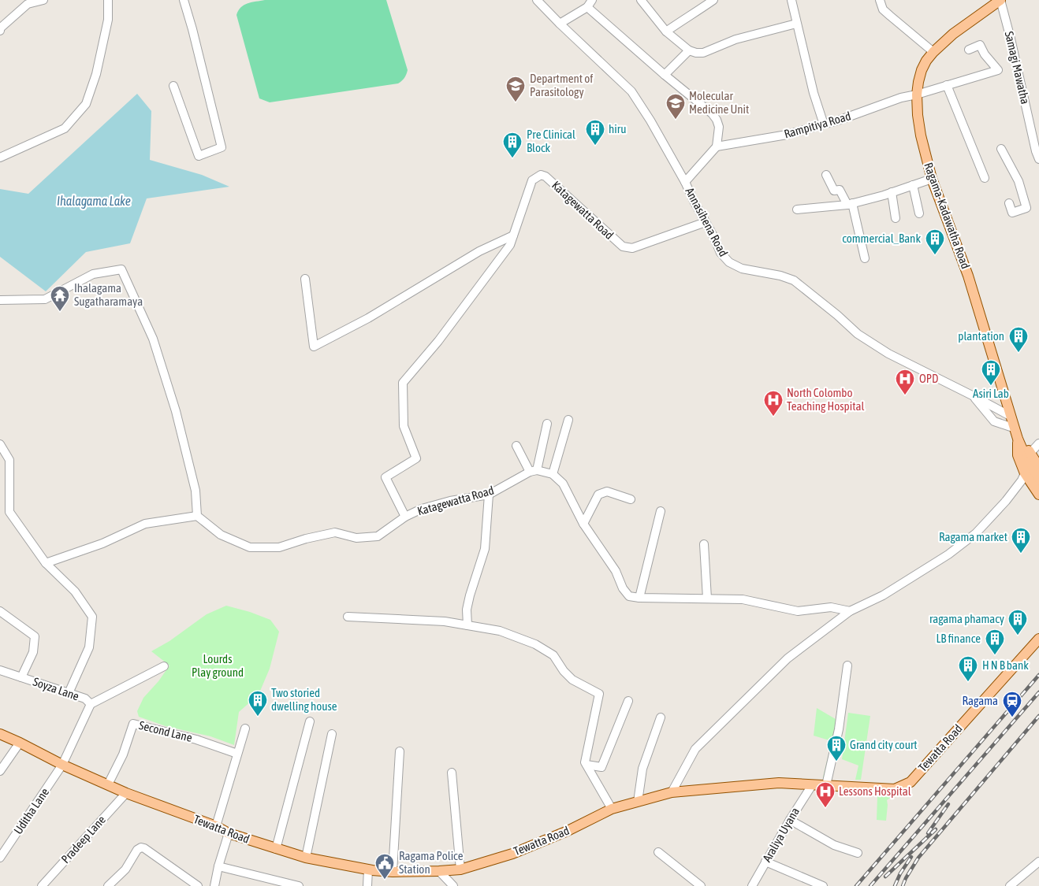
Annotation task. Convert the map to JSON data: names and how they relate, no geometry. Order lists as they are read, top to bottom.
{
  "streets": {
    "main road": ["Ragama-Kadawatha Road", "Tewatta Road"],
    "street": [
      "Samagi Mawatha",
      "Rampitiya Road",
      "Katagewatta Road",
      "Annasihena Road",
      "Soyza Lane",
      "Second Lane",
      "Uditha Lane",
      "Araliya Uyana",
      "Pradeep Lane"
    ]
  },
  "crossings": [
    ["Samagi Mawatha", "Ragama-Kadawatha Road"],
    ["Rampitiya Road", "Ragama-Kadawatha Road"],
    ["Katagewatta Road", "Annasihena Road"],
    ["Ragama-Kadawatha Road", "Annasihena Road"],
    ["Soyza Lane", "Tewatta Road"],
    ["Soyza Lane", "Uditha Lane"],
    ["Second Lane", "Tewatta Road"],
    ["Tewatta Road", "Uditha Lane"],
    ["Tewatta Road", "Araliya Uyana"],
    ["Tewatta Road", "Pradeep Lane"]
  ],
  "water": ["Ihalagama Lake"],
  "parks": ["Lourds Play ground"],
  "places": {
    "school or university": ["Department of Parasitology", "Molecular Medicine Unit"],
    "building": [
      "hiru",
      "Pre Clinical Block",
      "commercial_Bank",
      "plantation",
      "Asiri Lab",
      "Ragama market",
      "ragama phamacy",
      "LB finance",
      "H N B bank",
      "Two storied dwelling house",
      "Grand city court"
    ],
    "temple": ["Ihalagama Sugatharamaya"],
    "hospital": ["OPD", "North Colombo Teaching Hospital", "Lessons Hospital"],
    "station": ["Ragama"],
    "public building": ["Ragama Police Station"]
  }
}
